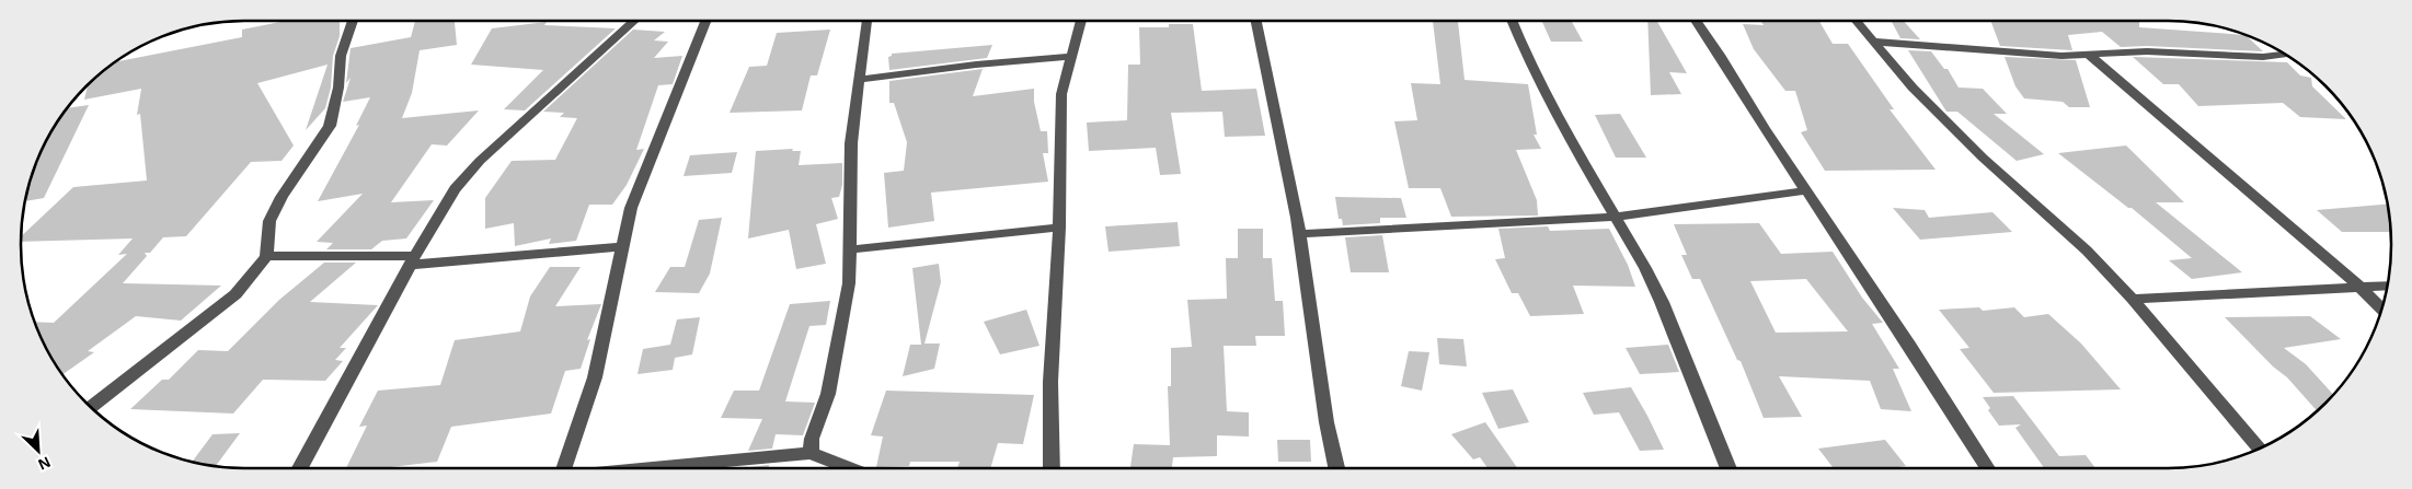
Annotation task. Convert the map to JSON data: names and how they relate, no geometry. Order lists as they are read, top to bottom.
{
  "north": "bottom right"
}
